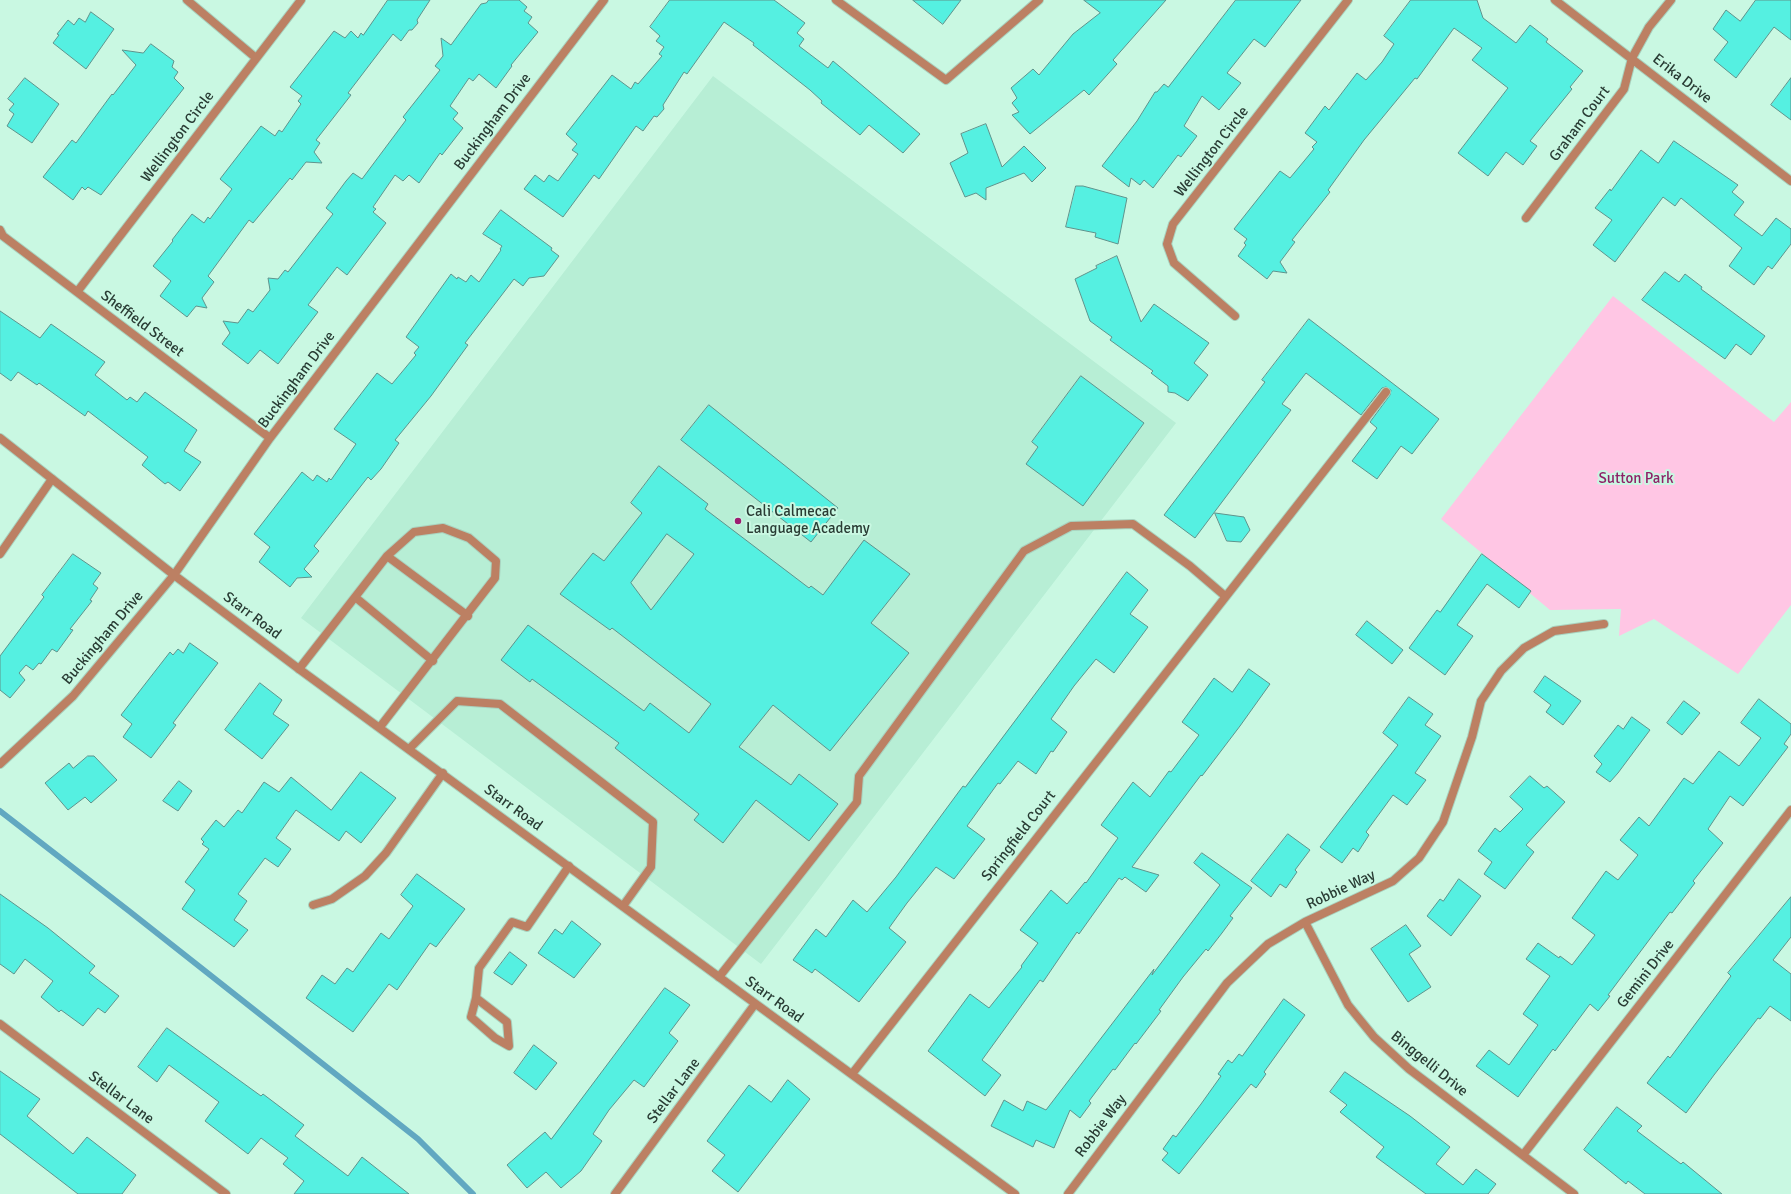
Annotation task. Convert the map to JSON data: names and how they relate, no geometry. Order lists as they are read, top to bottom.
{
  "streets": {
    "street": [
      "Erika Drive",
      "Buckingham Drive",
      "Graham Court",
      "Wellington Circle",
      "Sheffield Street",
      "Starr Road",
      "Springfield Court",
      "Robbie Way",
      "Gemini Drive",
      "Binggelli Drive",
      "Stellar Lane"
    ]
  },
  "crossings": [
    ["Erika Drive", "Graham Court"],
    ["Buckingham Drive", "Sheffield Street"],
    ["Buckingham Drive", "Starr Road"],
    ["Wellington Circle", "Sheffield Street"],
    ["Starr Road", "Springfield Court"],
    ["Starr Road", "Stellar Lane"],
    ["Robbie Way", "Binggelli Drive"],
    ["Gemini Drive", "Binggelli Drive"]
  ],
  "parks": ["Sutton Park"],
  "places": ["Cali Calmecac Language Academy"]
}
